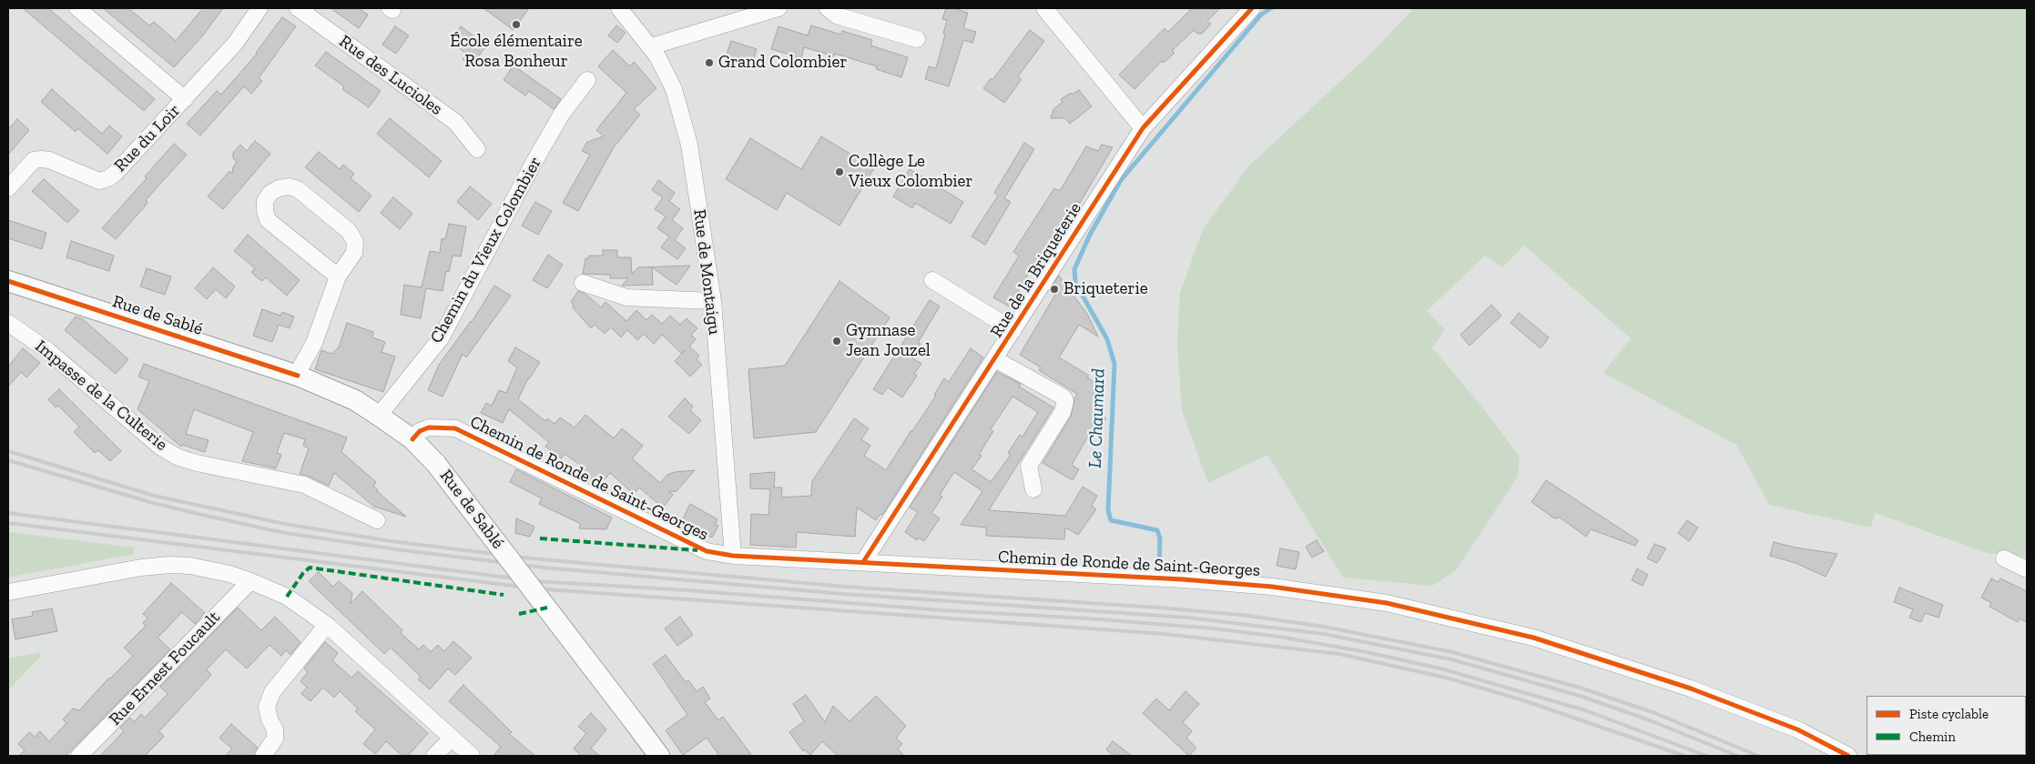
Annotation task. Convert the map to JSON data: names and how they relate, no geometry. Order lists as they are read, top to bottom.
{
  "streets": {
    "main road": ["Rue de Sablé"],
    "street": [
      "Rue des Lucioles",
      "Rue du Loir",
      "Chemin du Vieux Colombier",
      "Rue de la Briqueterie",
      "Rue de Montaigu",
      "Impasse de la Culterie",
      "Chemin de Ronde de Saint-Georges",
      "Rue Ernest Foucault"
    ]
  },
  "crossings": [
    ["Chemin du Vieux Colombier", "Rue de Sablé"],
    ["Rue de la Briqueterie", "Chemin de Ronde de Saint-Georges"],
    ["Rue de Montaigu", "Chemin de Ronde de Saint-Georges"],
    ["Rue de Sablé", "Chemin de Ronde de Saint-Georges"]
  ],
  "water": ["Le Chaumard"],
  "places": [
    "École élémentaire Rosa Bonheur",
    "Grand Colombier",
    "Collège Le Vieux Colombier",
    "Briqueterie",
    "Gymnase Jean Jouzel"
  ],
  "legend": ["Piste cyclable", "Chemin"]
}
